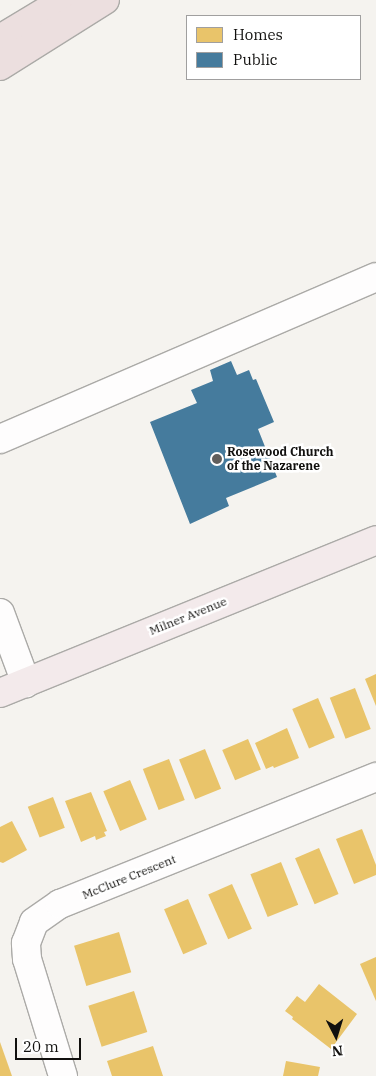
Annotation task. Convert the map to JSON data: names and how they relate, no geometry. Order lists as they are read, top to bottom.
{
  "streets": {
    "main road": ["Milner Avenue"],
    "street": ["McClure Crescent"]
  },
  "places": ["Rosewood Church of the Nazarene"],
  "legend": ["Homes", "Public"],
  "scale_bar": "20 m",
  "north": "bottom"
}
